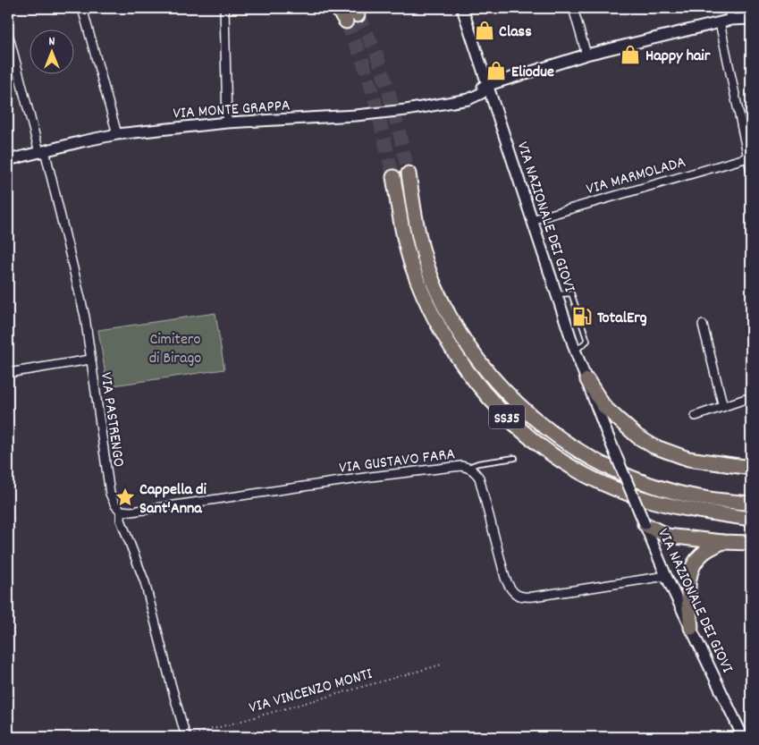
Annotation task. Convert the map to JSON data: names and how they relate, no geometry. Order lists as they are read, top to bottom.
{
  "streets": {
    "highway": ["SS35"],
    "main road": ["VIA MONTE GRAPPA", "VIA NAZIONALE DEI GIOVI"],
    "street": ["VIA MARMOLADA", "VIA PASTRENGO", "VIA GUSTAVO FARA"],
    "path": ["VIA VINCENZO MONTI"]
  },
  "crossings": [
    ["VIA MONTE GRAPPA", "VIA NAZIONALE DEI GIOVI"],
    ["VIA MONTE GRAPPA", "VIA PASTRENGO"],
    ["VIA MARMOLADA", "VIA NAZIONALE DEI GIOVI"],
    ["VIA NAZIONALE DEI GIOVI", "VIA GUSTAVO FARA"],
    ["VIA PASTRENGO", "VIA GUSTAVO FARA"],
    ["VIA PASTRENGO", "VIA VINCENZO MONTI"]
  ],
  "parks": ["Cimitero di Birago"],
  "places": {
    "shop": ["Class", "Happy hair", "Eliodue"],
    "fuel station": ["TotalErg"],
    "place": ["Cappella di Sant'Anna"]
  },
  "north": "top"
}
